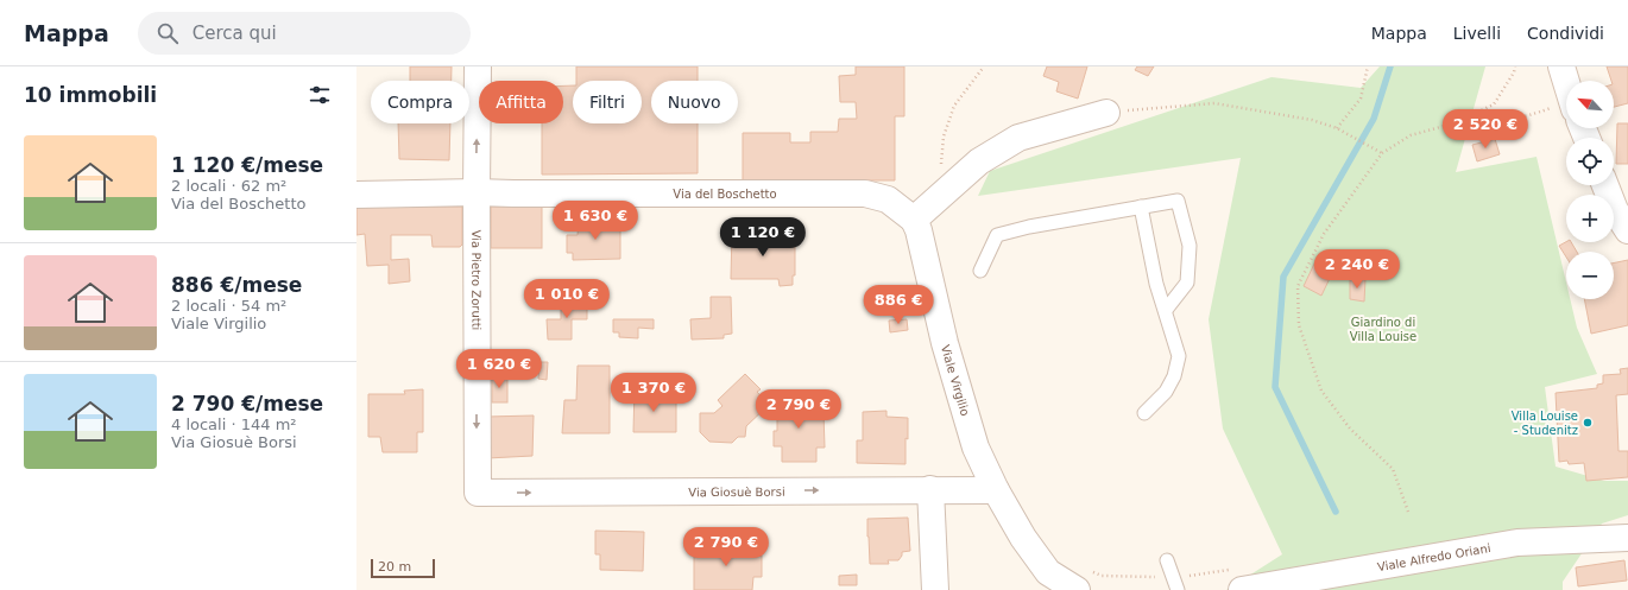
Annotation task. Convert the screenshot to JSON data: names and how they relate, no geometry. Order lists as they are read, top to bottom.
{
  "streets": {
    "street": [
      "Via del Boschetto",
      "Via Pietro Zorutti",
      "Viale Virgilio",
      "Via Giosuè Borsi",
      "Viale Alfredo Oriani"
    ]
  },
  "crossings": [
    ["Via del Boschetto", "Via Pietro Zorutti"],
    ["Via del Boschetto", "Viale Virgilio"],
    ["Via Pietro Zorutti", "Via Giosuè Borsi"],
    ["Viale Virgilio", "Via Giosuè Borsi"]
  ],
  "one_way": ["Via Giosuè Borsi"],
  "parks": ["Giardino di Villa Louise"],
  "places": ["Villa Louise - Studenitz"],
  "scale_bar": "20 m",
  "north": "top left",
  "page": {
    "header": "Mappa",
    "search": "Cerca qui",
    "nav": ["Mappa", "Livelli", "Condividi"],
    "heading": "10 immobili",
    "map_buttons": ["+", "−"],
    "chip": [
      "Compra",
      "Affitta",
      "Filtri",
      "Nuovo"
    ],
    "price": [
      "2 520 €",
      "1 630 €",
      "1 120 €",
      "2 240 €",
      "1 010 €",
      "886 €",
      "1 620 €",
      "1 370 €",
      "2 790 €",
      "2 790 €"
    ],
    "list": [
      {
        "name": "1 120 €/mese",
        "note": "2 locali · 62 m² · Via del Boschetto"
      },
      {
        "name": "886 €/mese",
        "note": "2 locali · 54 m² · Viale Virgilio"
      },
      {
        "name": "2 790 €/mese",
        "note": "4 locali · 144 m² · Via Giosuè Borsi"
      }
    ],
    "scale": "20 m"
  }
}
